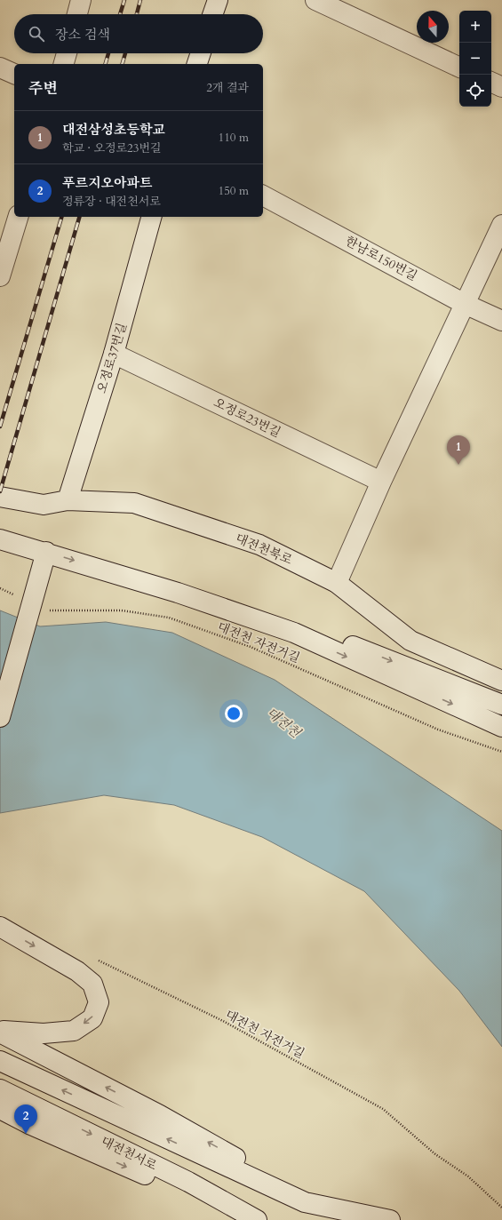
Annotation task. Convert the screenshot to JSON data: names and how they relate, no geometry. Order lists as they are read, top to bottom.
{
  "streets": {
    "main road": [
      "한남로150번길",
      "오정로37번길",
      "오정로23번길",
      "대전천북로",
      "대전천서로"
    ],
    "path": ["대전천 자전거길"]
  },
  "crossings": [
    ["오정로37번길", "오정로23번길"],
    ["오정로37번길", "대전천북로"]
  ],
  "water": ["대전천"],
  "north": "top",
  "page": {
    "map_buttons": ["+", "−"],
    "search": "장소 검색",
    "heading": ["주변", "2개 결과"],
    "list": [
      {
        "mark": "1",
        "name": "대전삼성초등학교",
        "note": "학교 · 오정로23번길",
        "value": "110 m"
      },
      {
        "mark": "2",
        "name": "푸르지오아파트",
        "note": "정류장 · 대전천서로",
        "value": "150 m"
      }
    ],
    "pins": ["1", "2"]
  }
}
